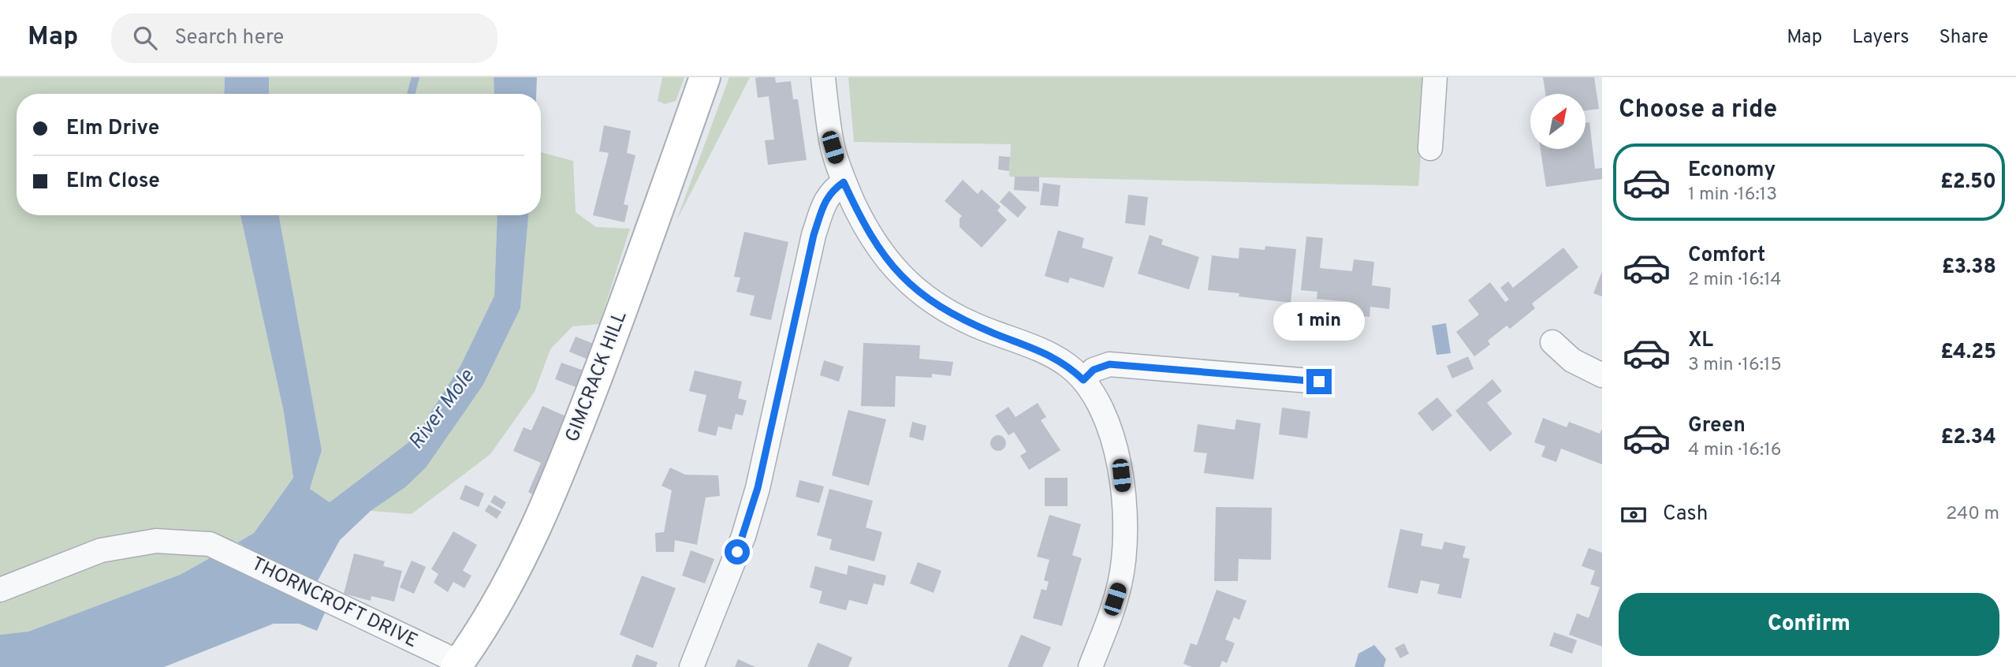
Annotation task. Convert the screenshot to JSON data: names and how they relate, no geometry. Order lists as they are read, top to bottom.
{
  "streets": {
    "main road": ["GIMCRACK HILL"],
    "street": ["THORNCROFT DRIVE"]
  },
  "crossings": [
    ["GIMCRACK HILL", "THORNCROFT DRIVE"]
  ],
  "water": ["River Mole"],
  "north": "top right",
  "page": {
    "header": "Map",
    "search": "Search here",
    "nav": ["Map", "Layers", "Share"],
    "heading": "Choose a ride",
    "banner": ["Elm Drive", "Elm Close"],
    "list": [
      {
        "name": "Economy",
        "note": "1 min · 16:13",
        "value": "£2.50"
      },
      {
        "name": "Comfort",
        "note": "2 min · 16:14",
        "value": "£3.38"
      },
      {
        "name": "XL",
        "note": "3 min · 16:15",
        "value": "£4.25"
      },
      {
        "name": "Green",
        "note": "4 min · 16:16",
        "value": "£2.34"
      }
    ],
    "bubble": "1 min",
    "pay": ["Cash", "240 m"],
    "buttons": "Confirm"
  }
}
